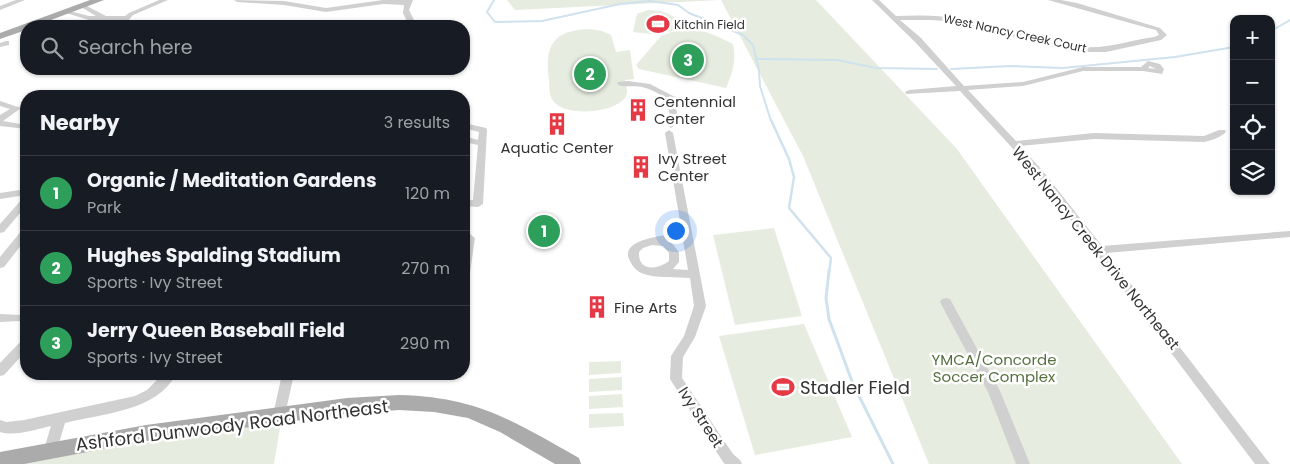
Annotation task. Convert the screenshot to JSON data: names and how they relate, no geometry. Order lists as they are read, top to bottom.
{
  "streets": {
    "main road": ["Ashford Dunwoody Road Northeast"],
    "street": ["West Nancy Creek Court", "West Nancy Creek Drive Northeast", "Ivy Street"]
  },
  "crossings": [
    ["West Nancy Creek Court", "West Nancy Creek Drive Northeast"]
  ],
  "parks": ["YMCA/Concorde Soccer Complex"],
  "places": {
    "sports": ["Kitchin Field", "Stadler Field"],
    "building": [
      "Centennial Center",
      "Aquatic Center",
      "Ivy Street Center",
      "Fine Arts"
    ]
  },
  "page": {
    "map_buttons": ["+", "−"],
    "search": "Search here",
    "pins": ["3", "2", "1"],
    "heading": ["Nearby", "3 results"],
    "list": [
      {
        "mark": "1",
        "name": "Organic / Meditation Gardens",
        "note": "Park",
        "value": "120 m"
      },
      {
        "mark": "2",
        "name": "Hughes Spalding Stadium",
        "note": "Sports · Ivy Street",
        "value": "270 m"
      },
      {
        "mark": "3",
        "name": "Jerry Queen Baseball Field",
        "note": "Sports · Ivy Street",
        "value": "290 m"
      }
    ]
  }
}
